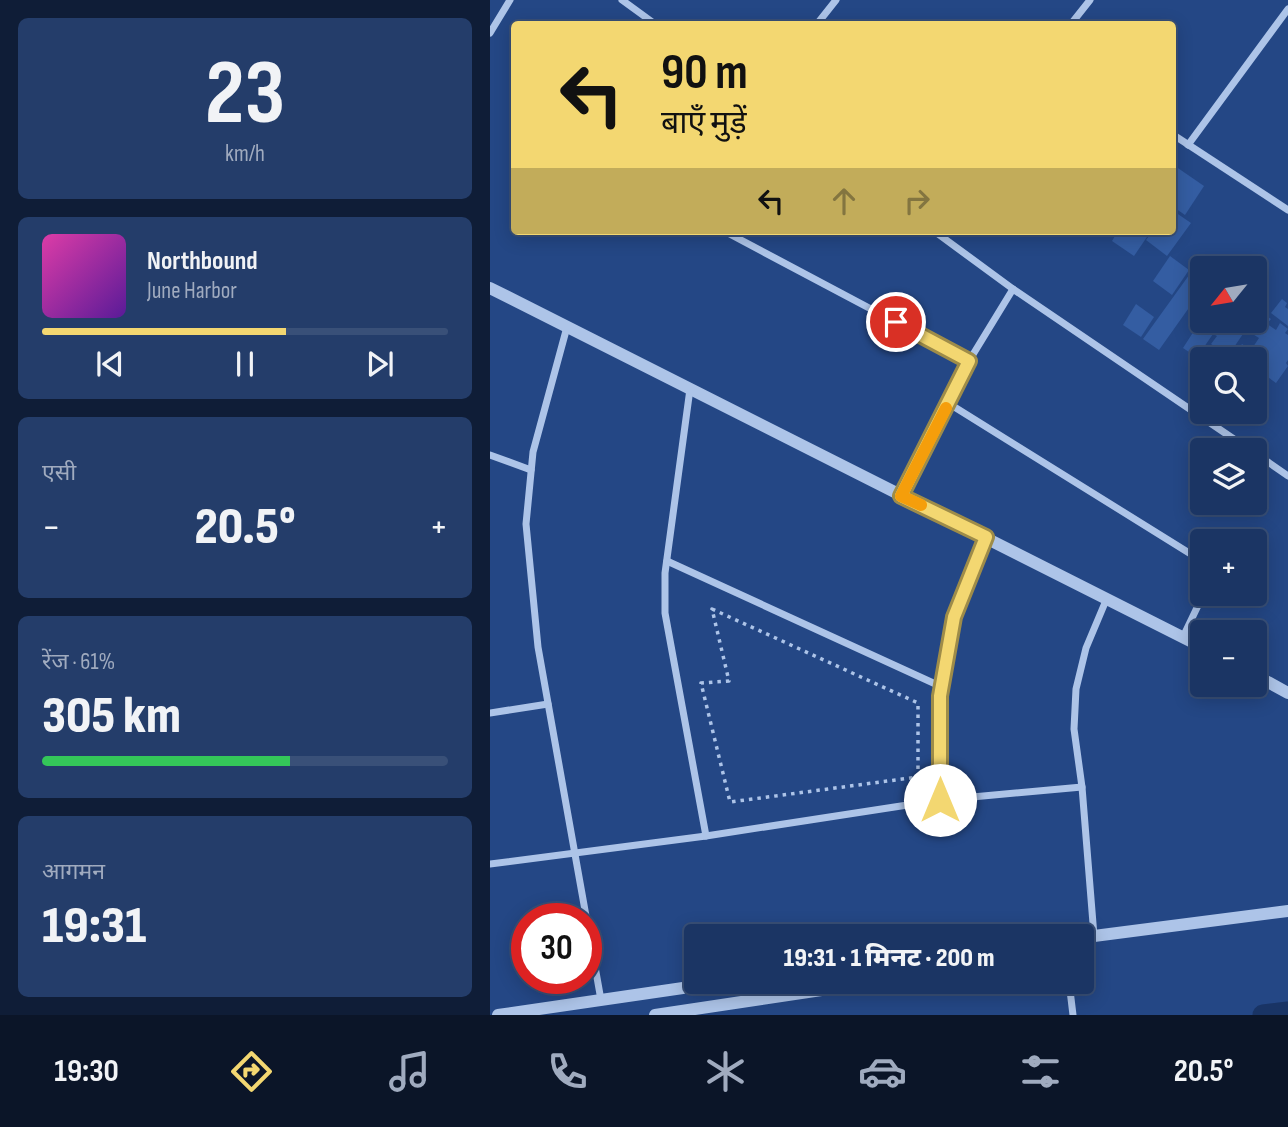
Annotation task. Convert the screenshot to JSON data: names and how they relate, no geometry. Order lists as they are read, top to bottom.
{
  "north": "bottom left",
  "page": {
    "tile": [
      ["23", "km/h"],
      "एसी",
      ["रेंज · 61%", "305 km"],
      ["आगमन", "19:31"]
    ],
    "turn": ["90 m", "बाएँ मुड़ें"],
    "song": ["Northbound", "June Harbor"],
    "map_buttons": ["+", "−"],
    "heat": ["−", "20.5°", "+"],
    "limit": "30",
    "trip": "19:31 · 1 मिनट · 200 m",
    "tabs": ["19:30", "20.5°"]
  }
}
